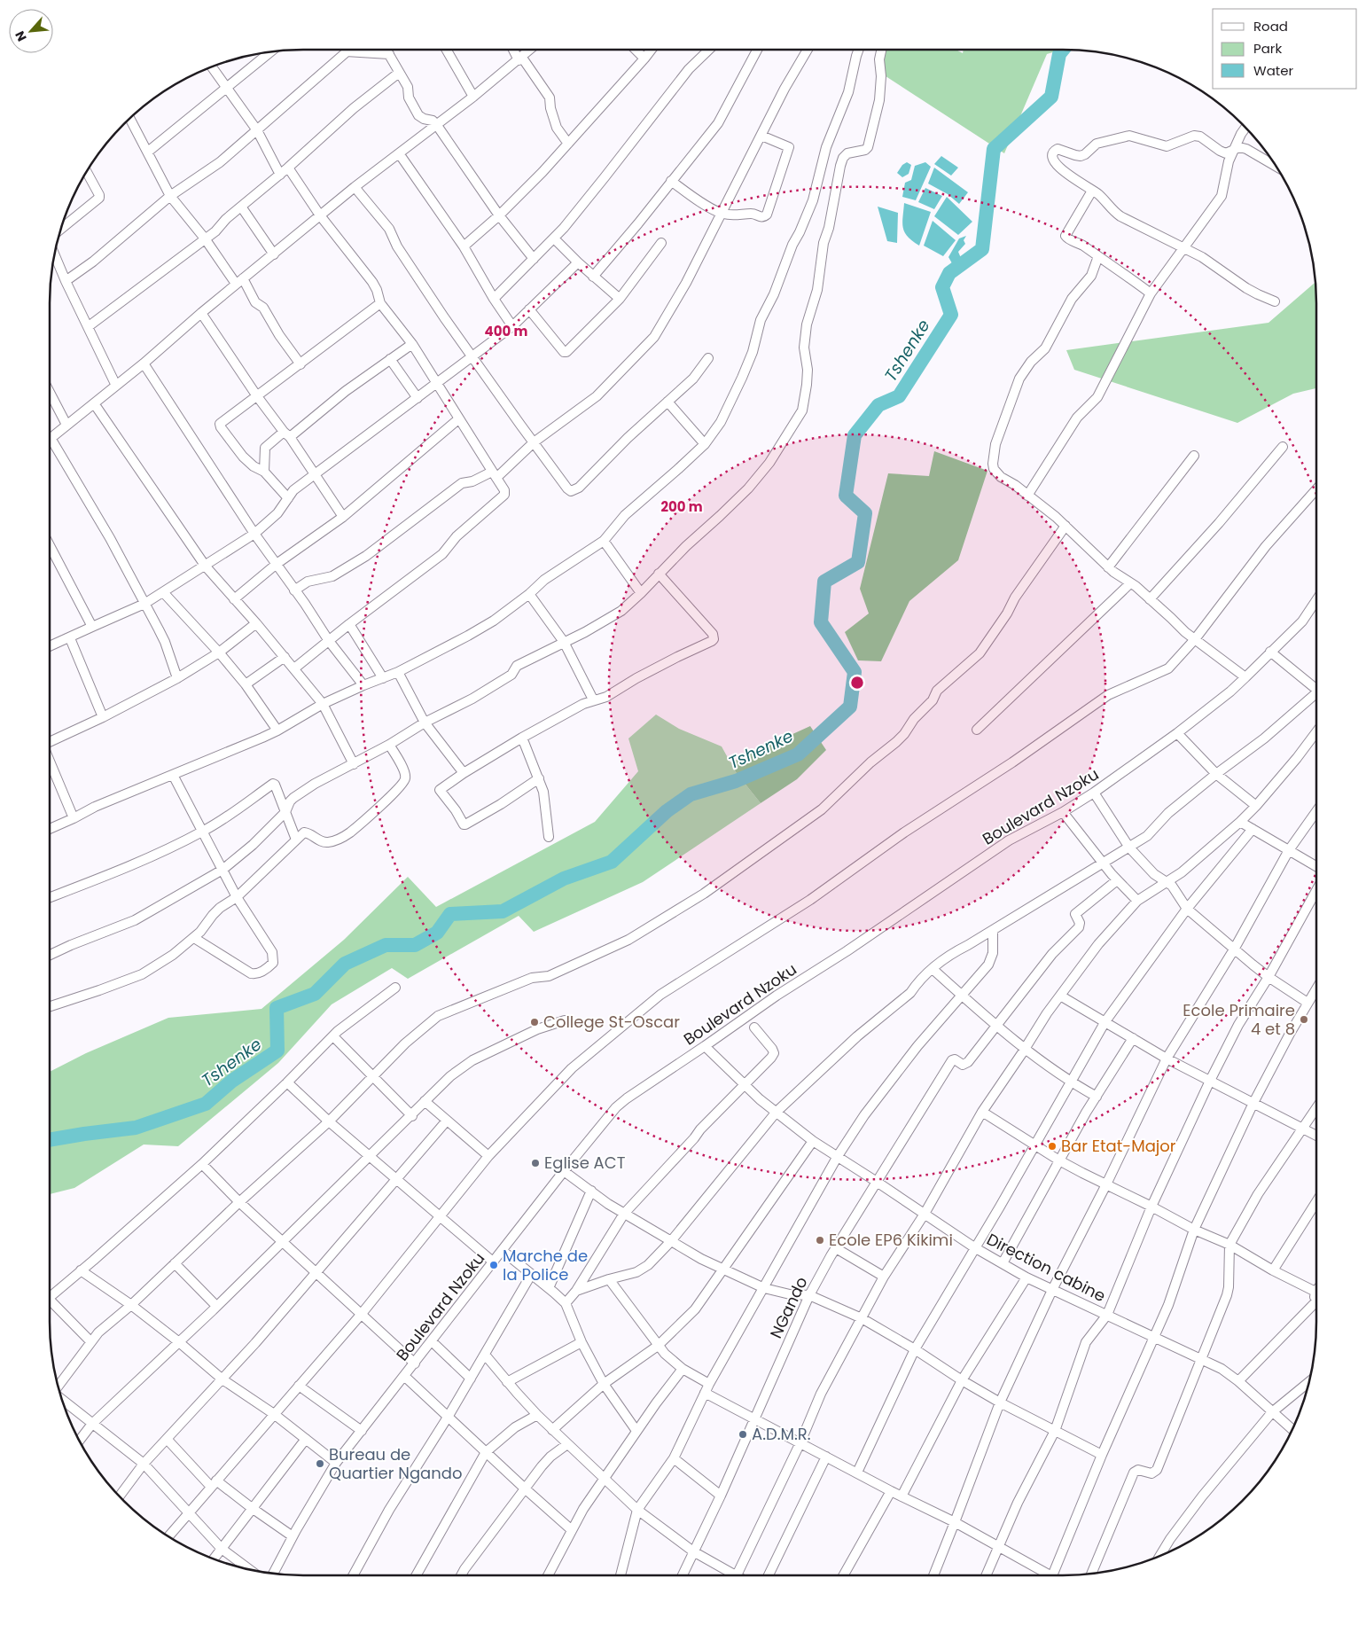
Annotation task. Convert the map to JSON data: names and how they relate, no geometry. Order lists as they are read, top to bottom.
{
  "streets": {
    "street": ["Boulevard Nzoku", "Direction cabine", "NGando"]
  },
  "crossings": [
    ["Boulevard Nzoku", "Direction cabine"],
    ["Direction cabine", "NGando"]
  ],
  "water": ["Tshenke"],
  "places": [
    "Ecole Primaire 4 et 8",
    "College St-Oscar",
    "Bar Etat-Major",
    "Eglise ACT",
    "Ecole EP6 Kikimi",
    "Marche de la Police",
    "A.D.M.R.",
    "Bureau de Quartier Ngando"
  ],
  "legend": ["Road", "Park", "Water"],
  "north": "bottom left",
  "rings": ["400 m", "200 m"]
}
